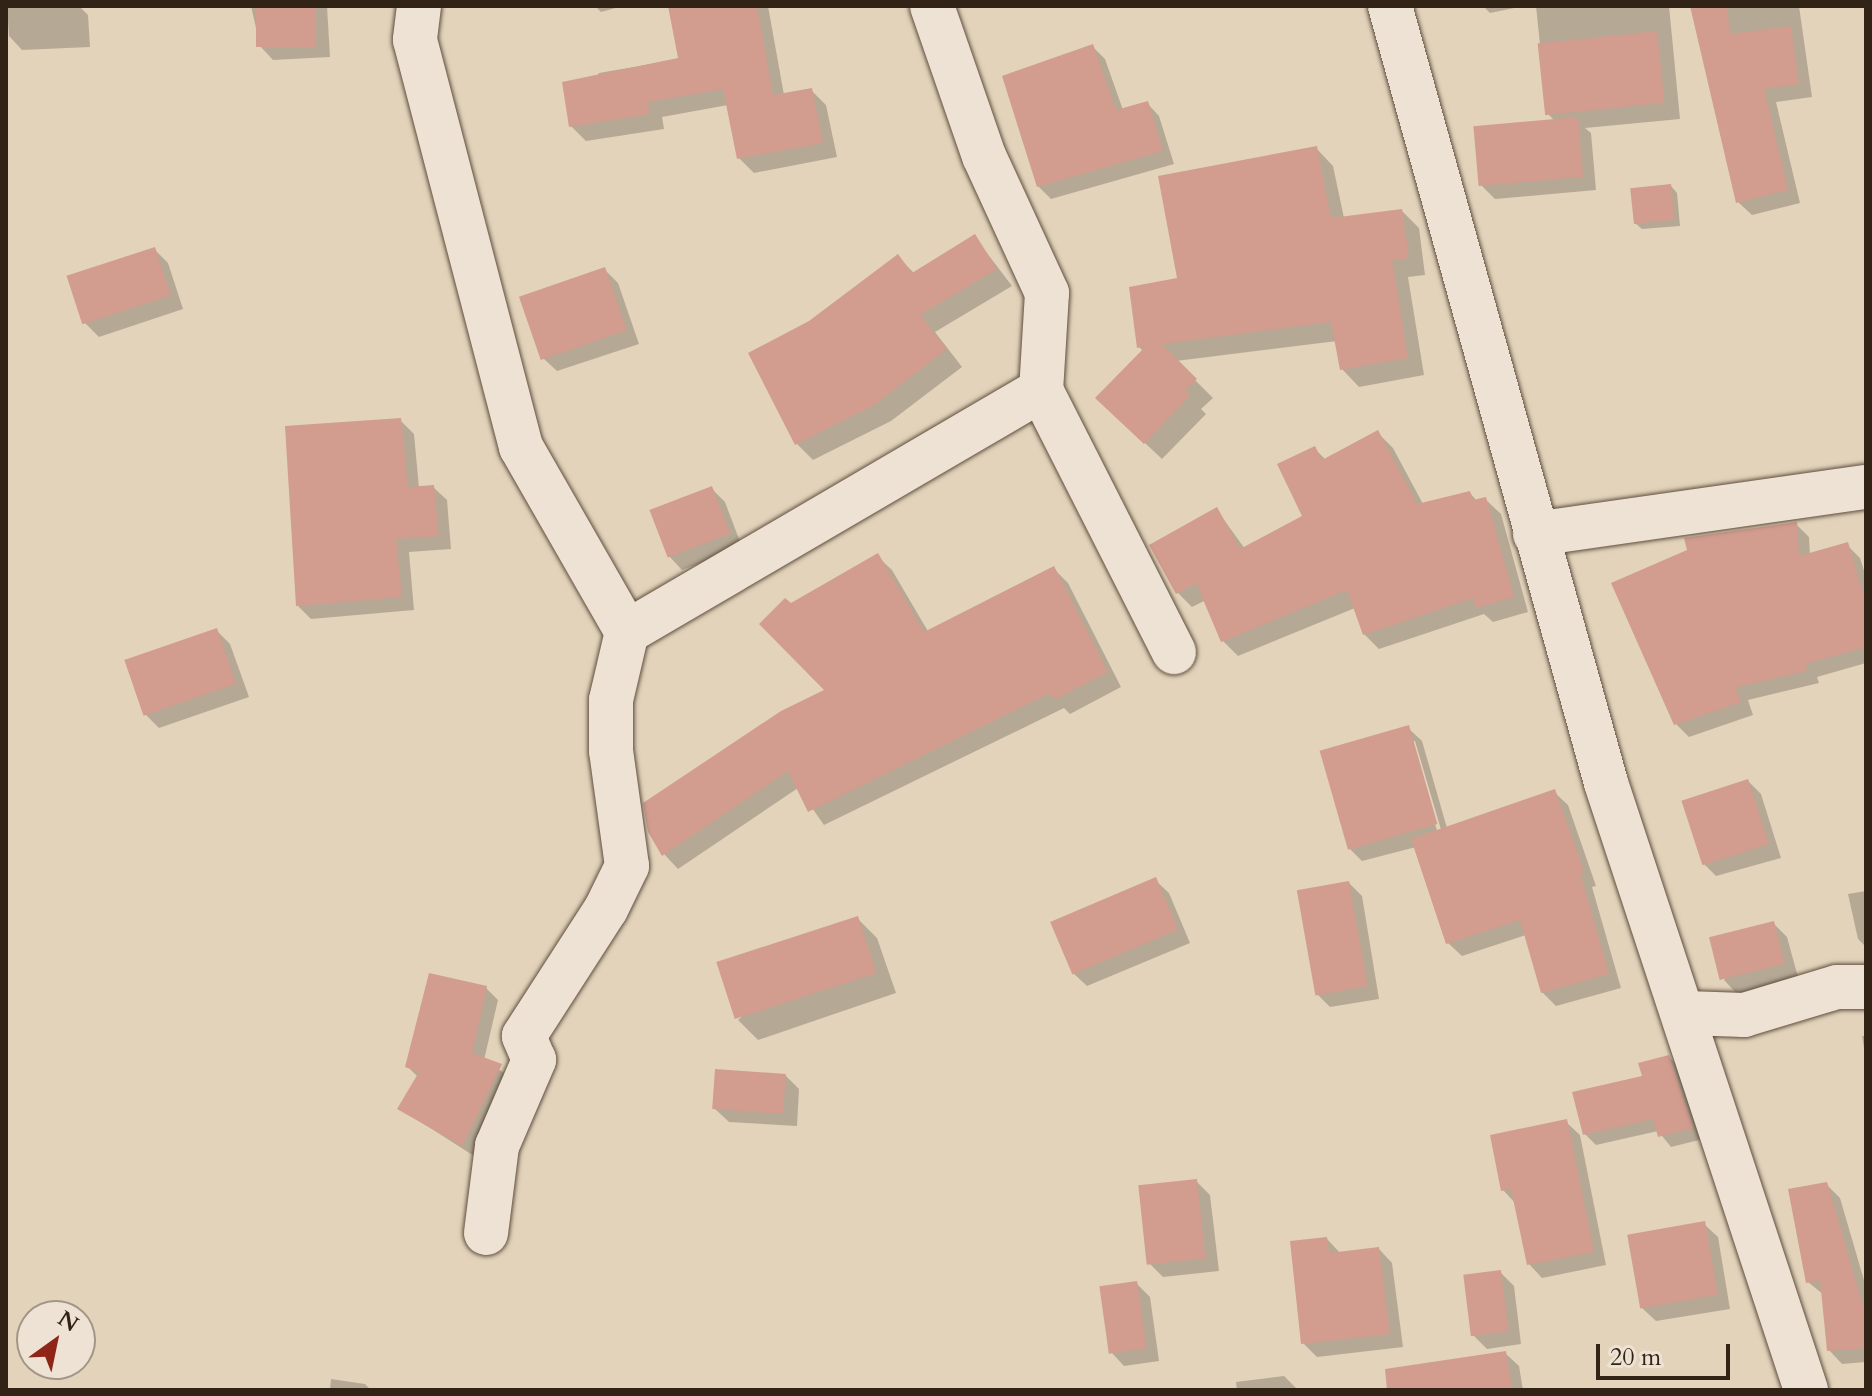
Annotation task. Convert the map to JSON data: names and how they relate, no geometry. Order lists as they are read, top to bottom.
{
  "scale_bar": "20 m",
  "north": "top right"
}
